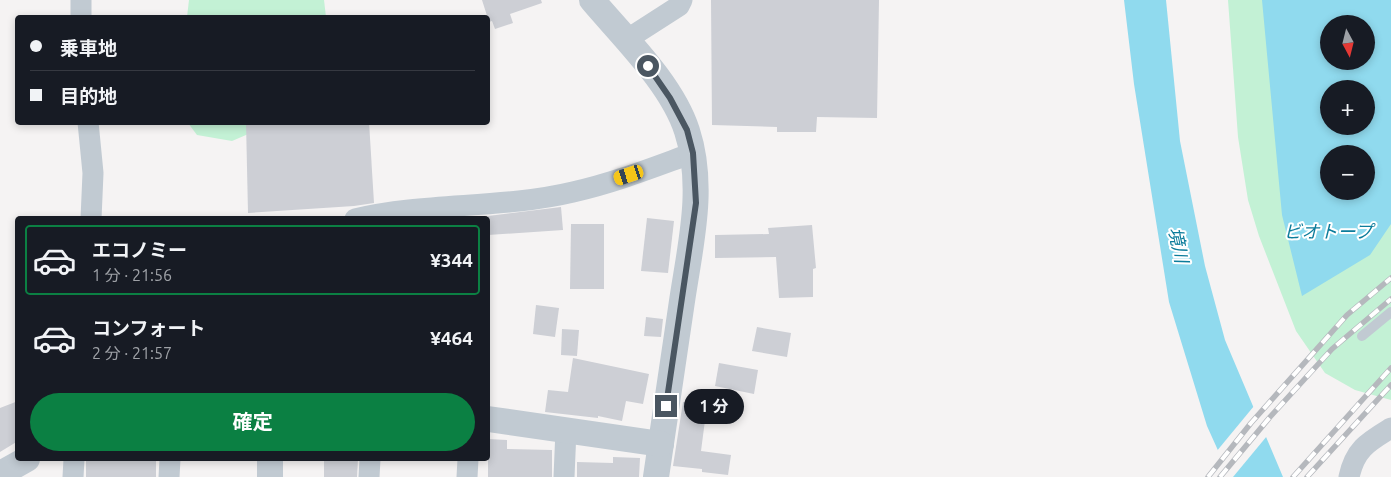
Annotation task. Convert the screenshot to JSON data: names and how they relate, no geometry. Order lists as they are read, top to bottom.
{
  "water": ["ビオトープ", "境川"],
  "north": "bottom",
  "page": {
    "map_buttons": ["+", "−"],
    "banner": ["乗車地", "目的地"],
    "list": [
      {
        "name": "エコノミー",
        "note": "1 分 · 21:56",
        "value": "¥344"
      },
      {
        "name": "コンフォート",
        "note": "2 分 · 21:57",
        "value": "¥464"
      }
    ],
    "buttons": "確定",
    "bubble": "1 分"
  }
}
